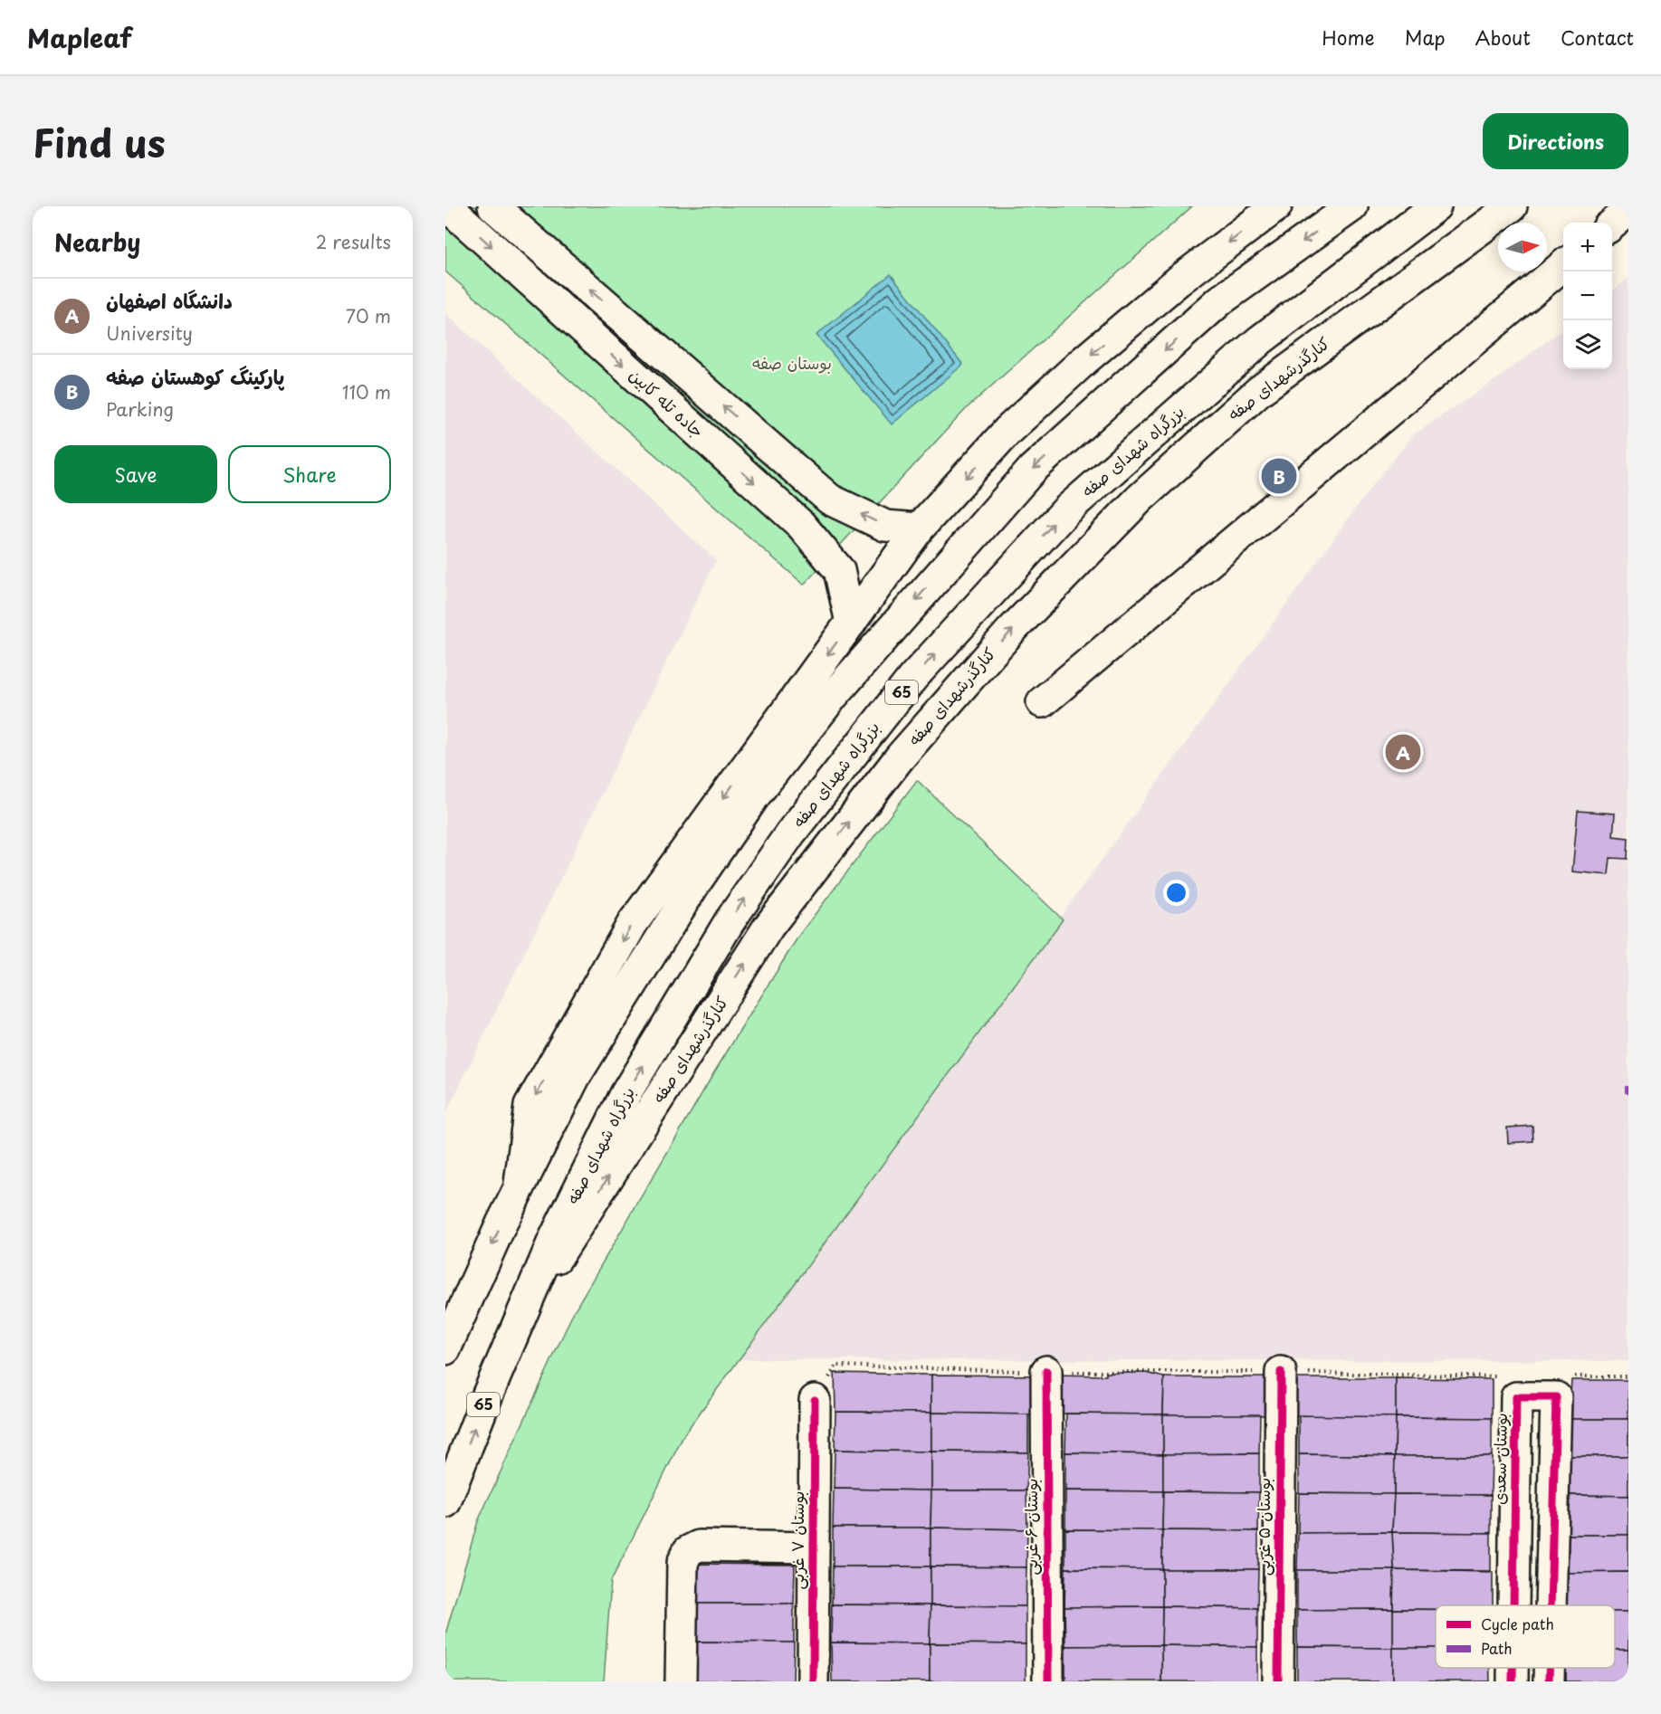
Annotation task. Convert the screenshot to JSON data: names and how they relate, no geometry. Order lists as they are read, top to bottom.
{
  "streets": {
    "main road": [
      "کنارگذرشهدای صفه",
      "جاده تله کابین",
      "بزرگراه شهدای صفه",
      "65",
      "بوستان سعدی",
      "بوستان ۶ غربی",
      "بوستان ۵ غربی",
      "بوستان ۷ غربی"
    ]
  },
  "crossings": [
    ["کنارگذرشهدای صفه", "بزرگراه شهدای صفه"]
  ],
  "parks": ["بوستان صفه"],
  "legend": ["Cycle path", "Path"],
  "north": "right",
  "page": {
    "header": "Mapleaf",
    "nav": [
      "Home",
      "Map",
      "About",
      "Contact"
    ],
    "title": "Find us",
    "buttons": [
      "Directions",
      ["Save", "Share"]
    ],
    "heading": ["Nearby", "2 results"],
    "map_buttons": ["+", "−"],
    "list": [
      {
        "mark": "A",
        "name": "دانشگاه اصفهان",
        "note": "University",
        "value": "70 m"
      },
      {
        "mark": "B",
        "name": "پارکینگ کوهستان صفه",
        "note": "Parking",
        "value": "110 m"
      }
    ],
    "pins": ["B", "A"]
  }
}
